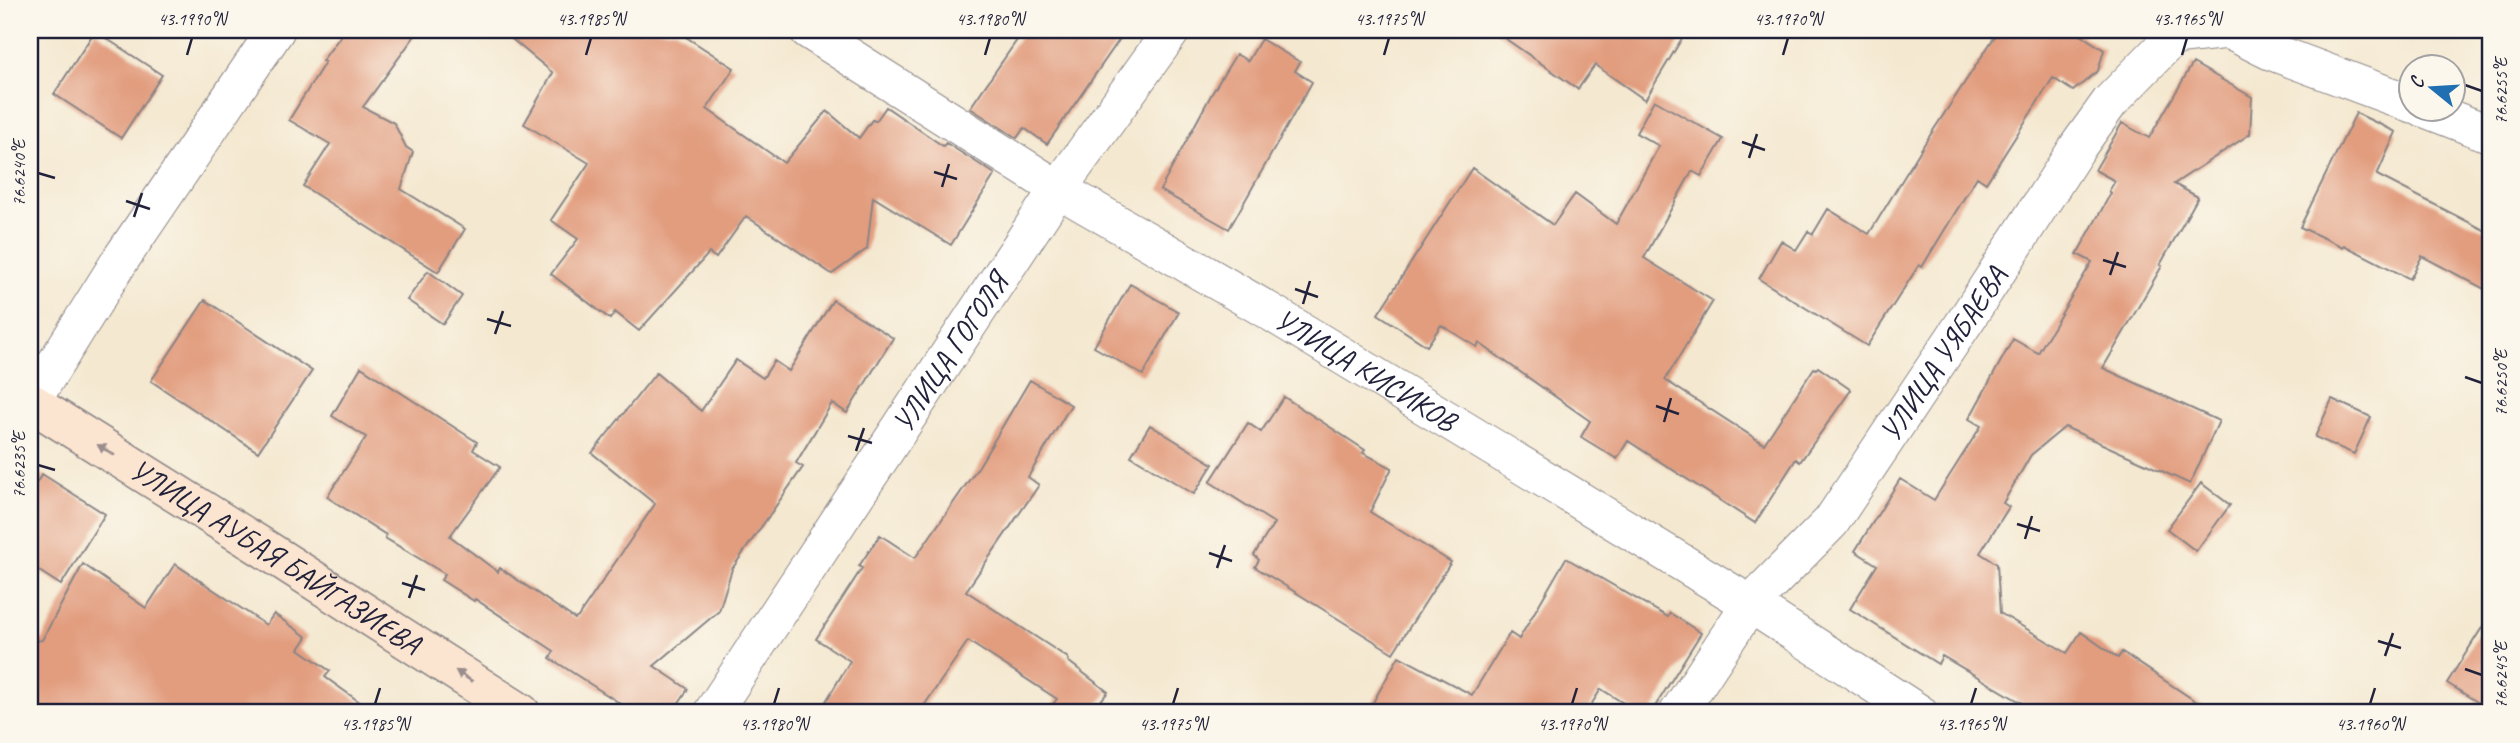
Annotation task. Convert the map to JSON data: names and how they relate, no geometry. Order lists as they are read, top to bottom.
{
  "streets": {
    "main road": ["УЛИЦА АУБАЯ БАЙГАЗИЕВА"],
    "street": ["УЛИЦА ГОГОЛЯ", "УЛИЦА УЯБАЕВА", "УЛИЦА КИСИКОВ"]
  },
  "crossings": [
    ["УЛИЦА ГОГОЛЯ", "УЛИЦА КИСИКОВ"],
    ["УЛИЦА УЯБАЕВА", "УЛИЦА КИСИКОВ"]
  ],
  "one_way": ["УЛИЦА АУБАЯ БАЙГАЗИЕВА"],
  "north": "left",
  "coordinates": [
    "43.1990°N",
    "43.1985°N",
    "43.1980°N",
    "43.1975°N",
    "43.1970°N",
    "43.1965°N",
    "76.6255°E",
    "76.6240°E",
    "76.6250°E",
    "76.6235°E",
    "76.6245°E",
    "43.1960°N"
  ]
}
